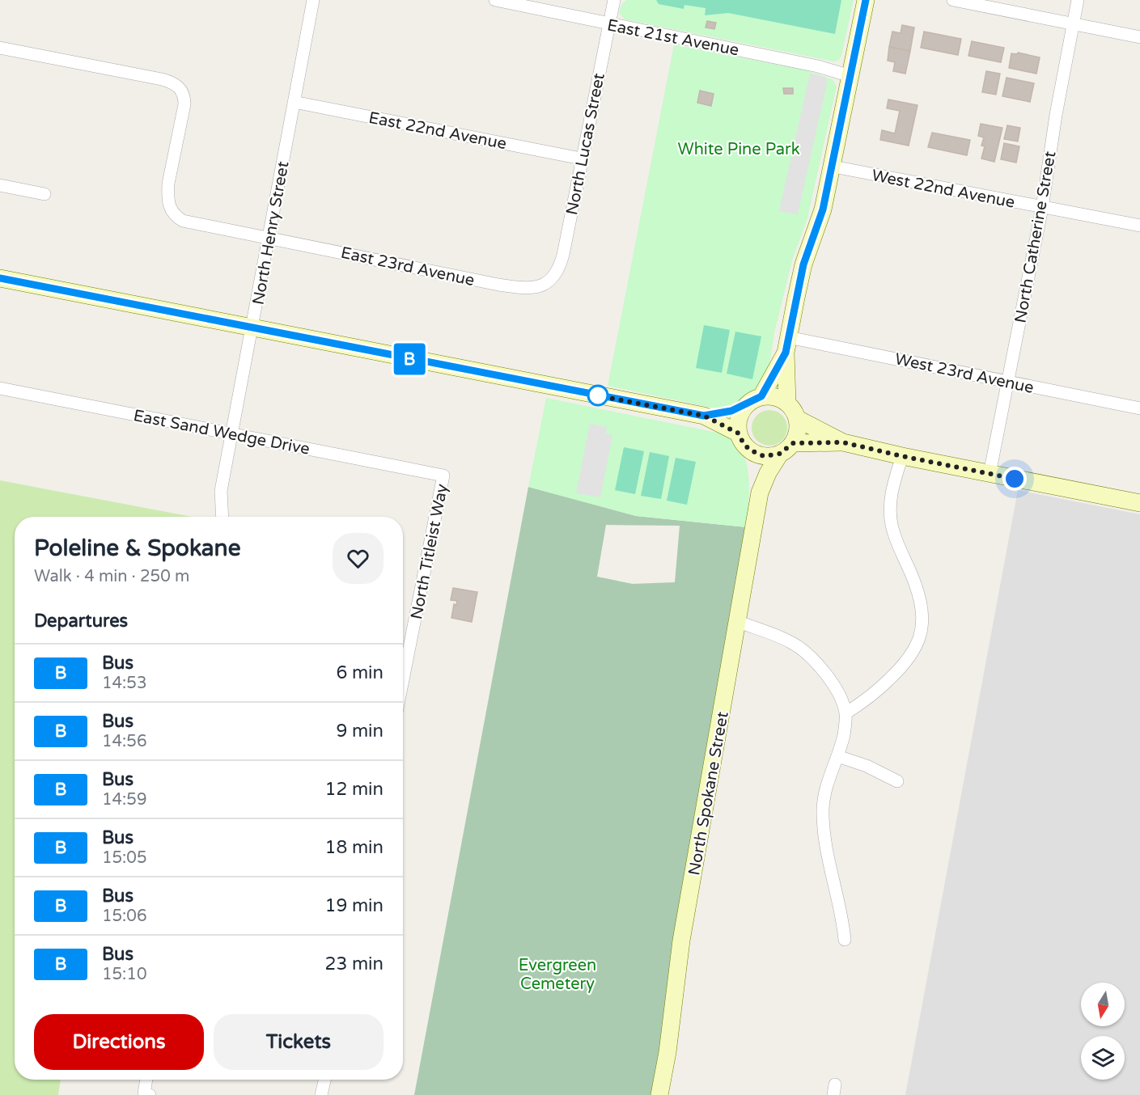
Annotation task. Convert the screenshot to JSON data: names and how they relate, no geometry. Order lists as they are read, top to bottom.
{
  "streets": {
    "main road": ["North Spokane Street"],
    "street": [
      "East 21st Avenue",
      "East 22nd Avenue",
      "North Lucas Street",
      "West 22nd Avenue",
      "North Henry Street",
      "North Catherine Street",
      "East 23rd Avenue",
      "West 23rd Avenue",
      "East Sand Wedge Drive",
      "North Titleist Way"
    ]
  },
  "crossings": [
    ["East 21st Avenue", "North Lucas Street"],
    ["East 22nd Avenue", "North Lucas Street"],
    ["East 22nd Avenue", "North Henry Street"],
    ["North Lucas Street", "East 23rd Avenue"],
    ["West 22nd Avenue", "North Catherine Street"],
    ["North Henry Street", "East 23rd Avenue"],
    ["North Henry Street", "East Sand Wedge Drive"],
    ["North Catherine Street", "West 23rd Avenue"],
    ["East Sand Wedge Drive", "North Titleist Way"]
  ],
  "parks": ["White Pine Park", "Evergreen Cemetery"],
  "lines": ["bus line B"],
  "north": "bottom",
  "page": {
    "on_map": "B",
    "heading": [
      ["Poleline & Spokane", "Walk · 4 min · 250 m"],
      "Departures"
    ],
    "list": [
      {
        "mark": "B",
        "name": "Bus",
        "note": "14:53",
        "value": "6 min"
      },
      {
        "mark": "B",
        "name": "Bus",
        "note": "14:56",
        "value": "9 min"
      },
      {
        "mark": "B",
        "name": "Bus",
        "note": "14:59",
        "value": "12 min"
      },
      {
        "mark": "B",
        "name": "Bus",
        "note": "15:05",
        "value": "18 min"
      },
      {
        "mark": "B",
        "name": "Bus",
        "note": "15:06",
        "value": "19 min"
      },
      {
        "mark": "B",
        "name": "Bus",
        "note": "15:10",
        "value": "23 min"
      }
    ],
    "buttons": ["Directions", "Tickets"]
  }
}
